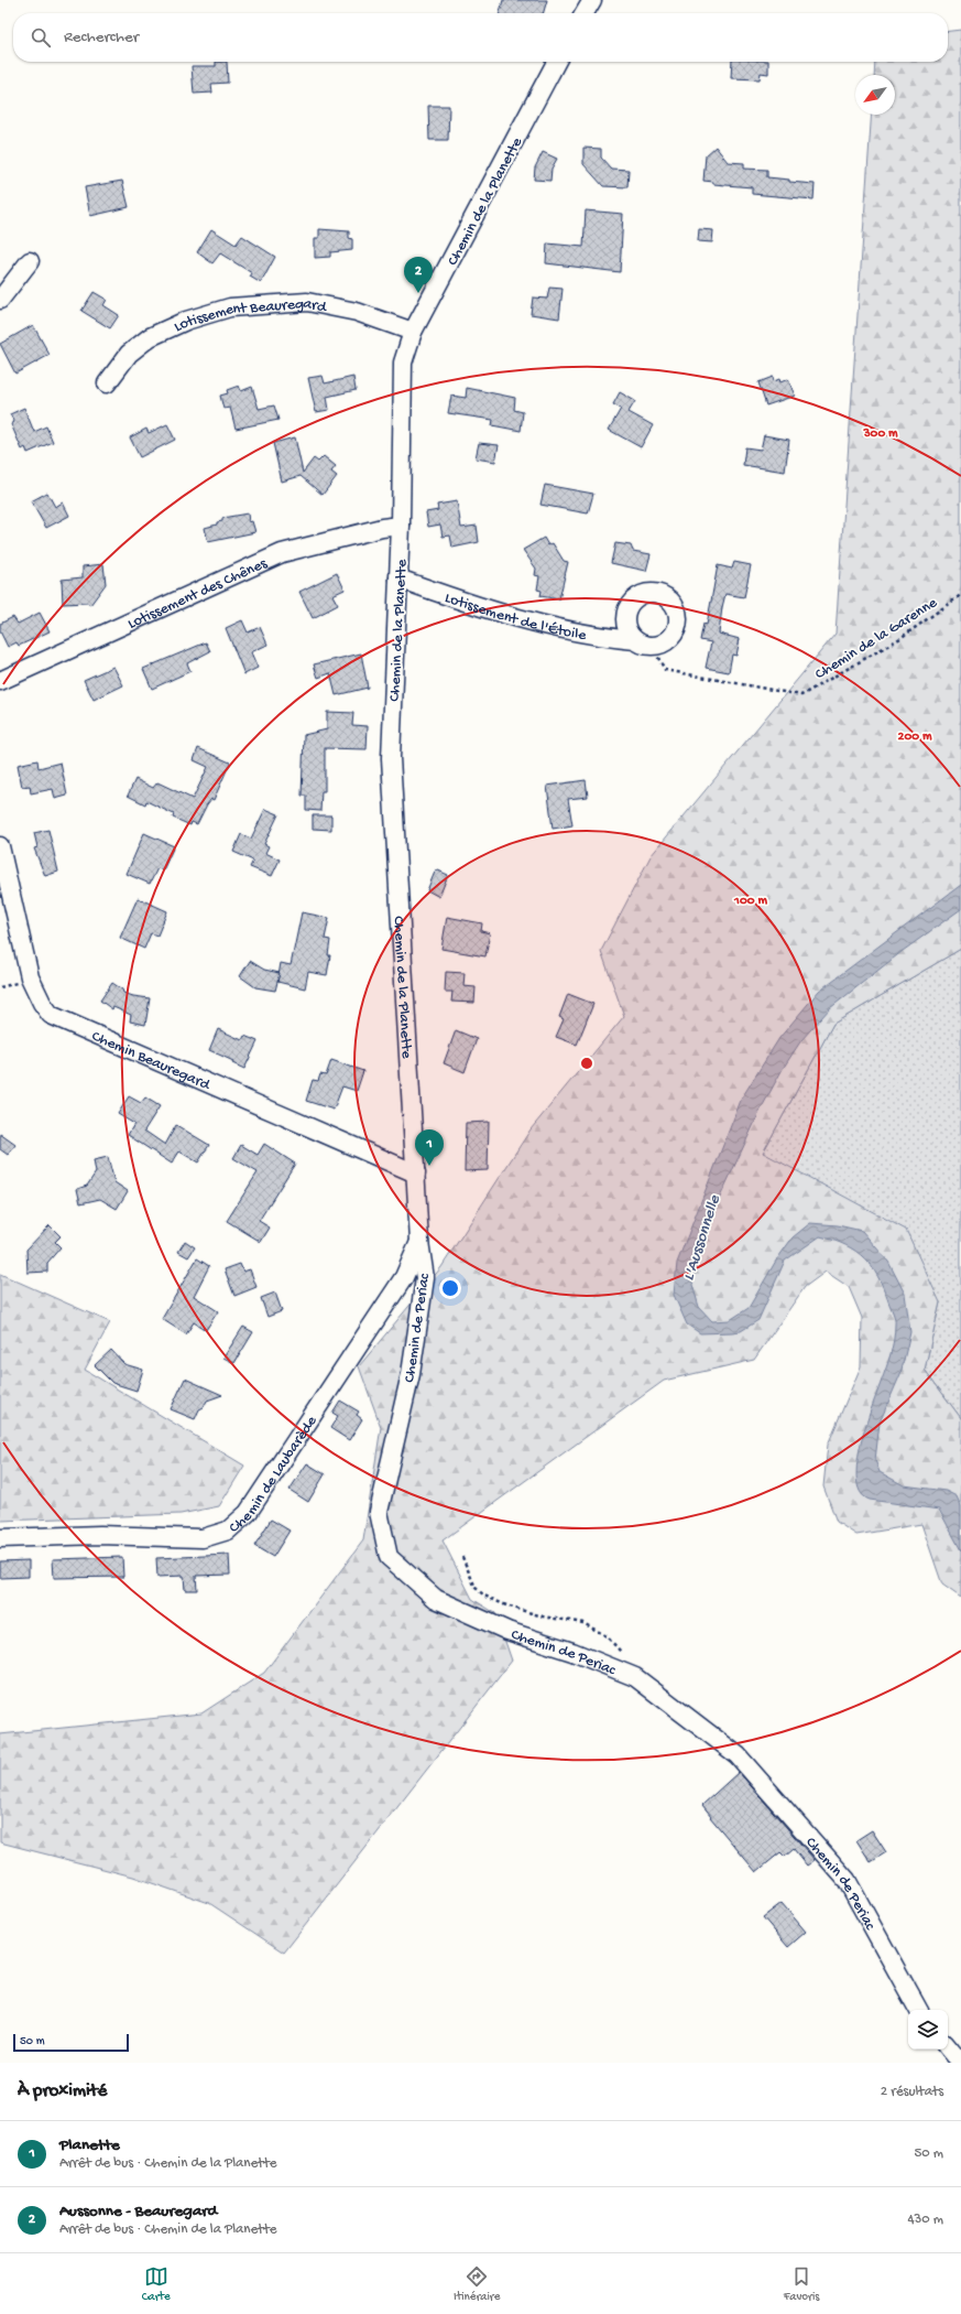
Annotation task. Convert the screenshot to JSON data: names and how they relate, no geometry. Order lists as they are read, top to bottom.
{
  "streets": {
    "street": [
      "Chemin de la Planette",
      "Lotissement Beauregard",
      "Lotissement des Chênes",
      "Lotissement de l'Étoile",
      "Chemin Beauregard",
      "Chemin de Periac",
      "Chemin de Laubarède"
    ],
    "path": ["Chemin de la Garenne"]
  },
  "crossings": [
    ["Chemin de la Planette", "Lotissement Beauregard"],
    ["Chemin de la Planette", "Lotissement des Chênes"],
    ["Chemin de la Planette", "Lotissement de l'Étoile"],
    ["Chemin de la Planette", "Chemin Beauregard"],
    ["Chemin de la Planette", "Chemin de Periac"],
    ["Chemin de la Planette", "Chemin de Laubarède"],
    ["Lotissement de l'Étoile", "Chemin de la Garenne"],
    ["Chemin de Periac", "Chemin de Laubarède"]
  ],
  "water": ["L'Aussonnelle"],
  "scale_bar": "50 m",
  "north": "bottom left",
  "page": {
    "search": "Rechercher",
    "pins": ["2", "1"],
    "scale": "50 m",
    "heading": ["À proximité", "2 résultats"],
    "list": [
      {
        "mark": "1",
        "name": "Planette",
        "note": "Arrêt de bus · Chemin de la Planette",
        "value": "50 m"
      },
      {
        "mark": "2",
        "name": "Aussonne - Beauregard",
        "note": "Arrêt de bus · Chemin de la Planette",
        "value": "430 m"
      }
    ],
    "nav": ["Carte", "Itinéraire", "Favoris"]
  },
  "rings": ["300 m", "200 m", "100 m"]
}
